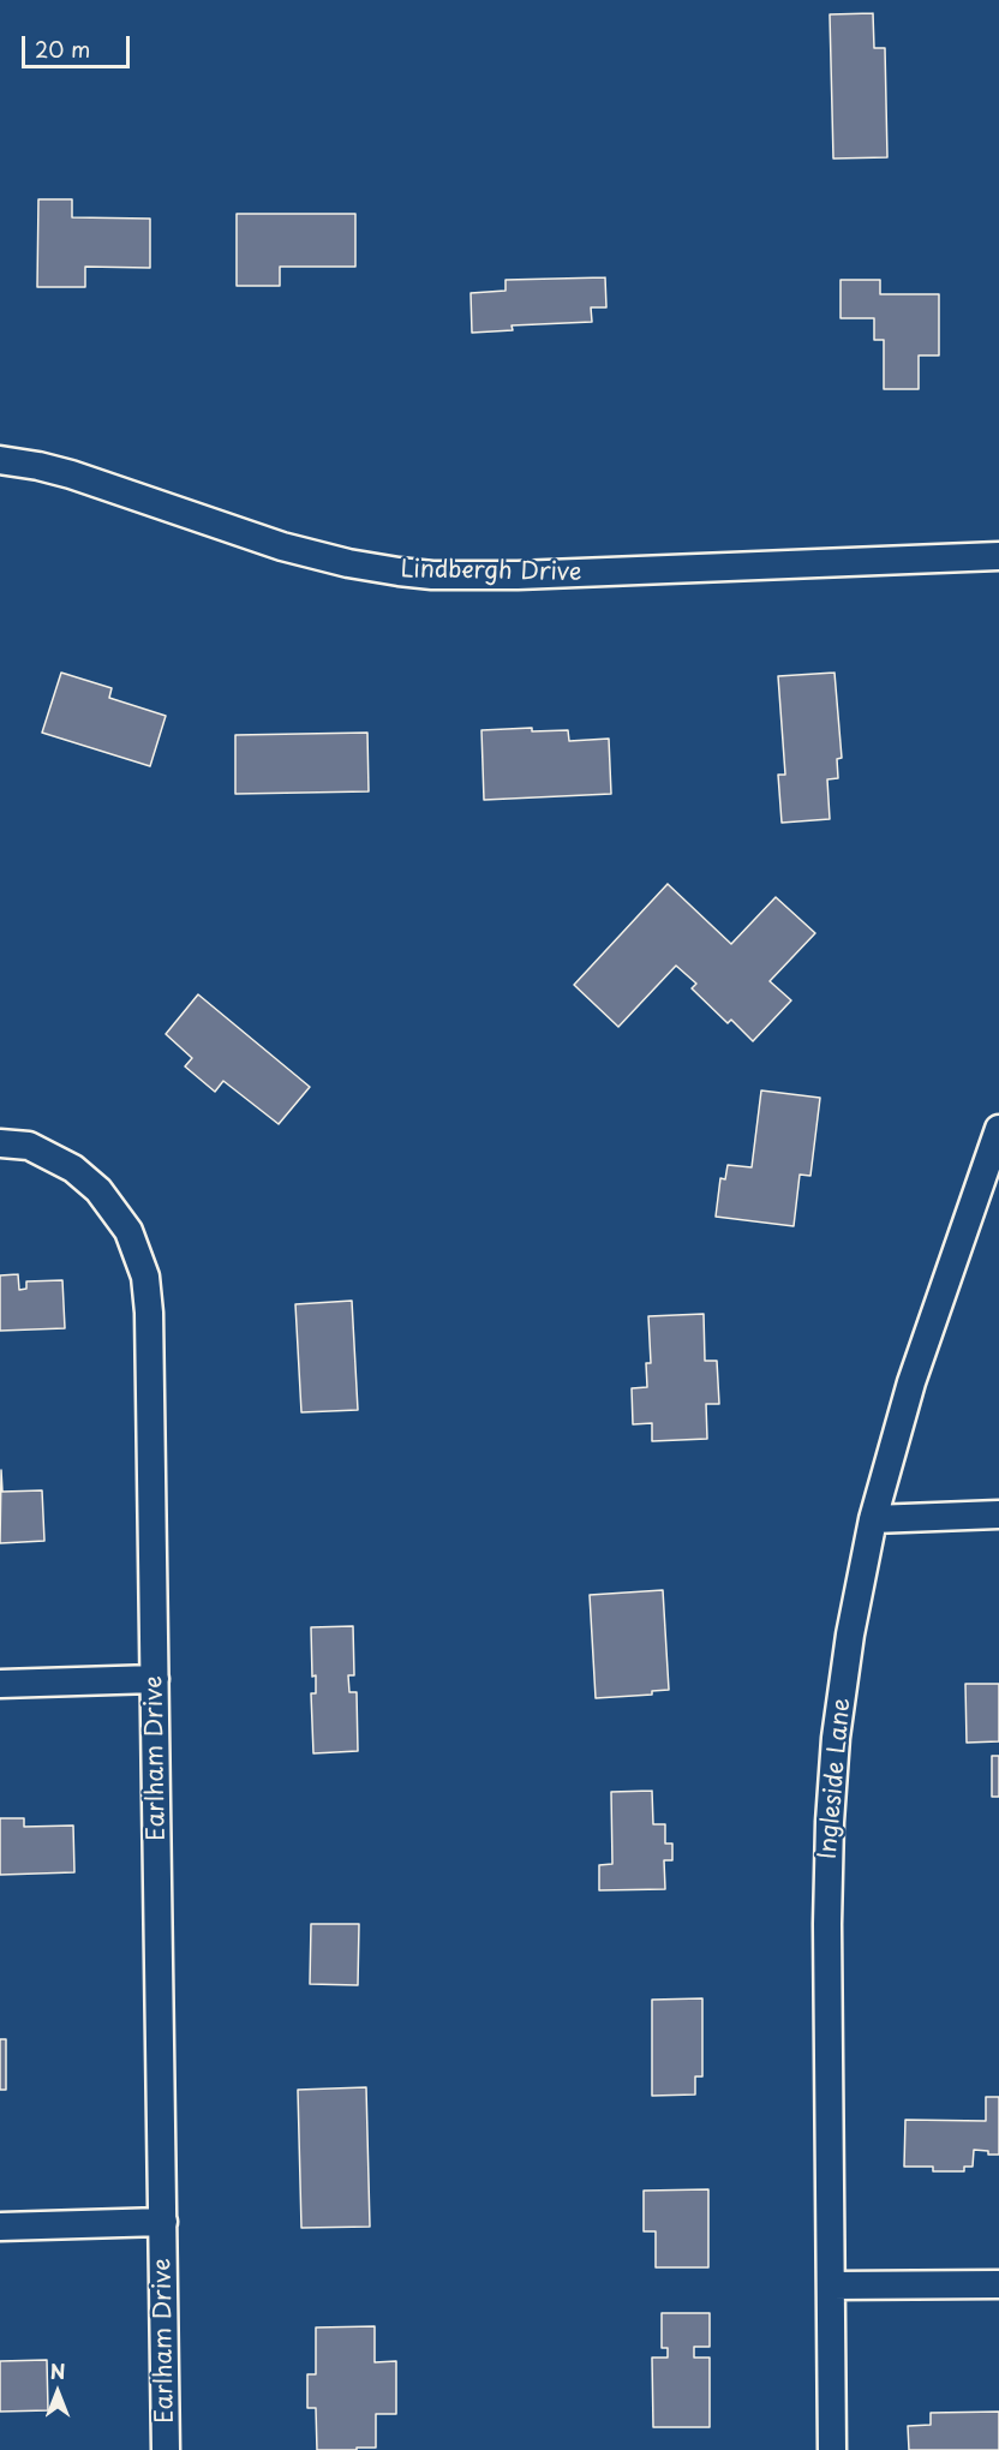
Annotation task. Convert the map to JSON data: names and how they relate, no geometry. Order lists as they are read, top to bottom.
{
  "streets": {
    "street": ["Lindbergh Drive", "Earlham Drive", "Ingleside Lane"]
  },
  "scale_bar": "20 m",
  "north": "top"
}
